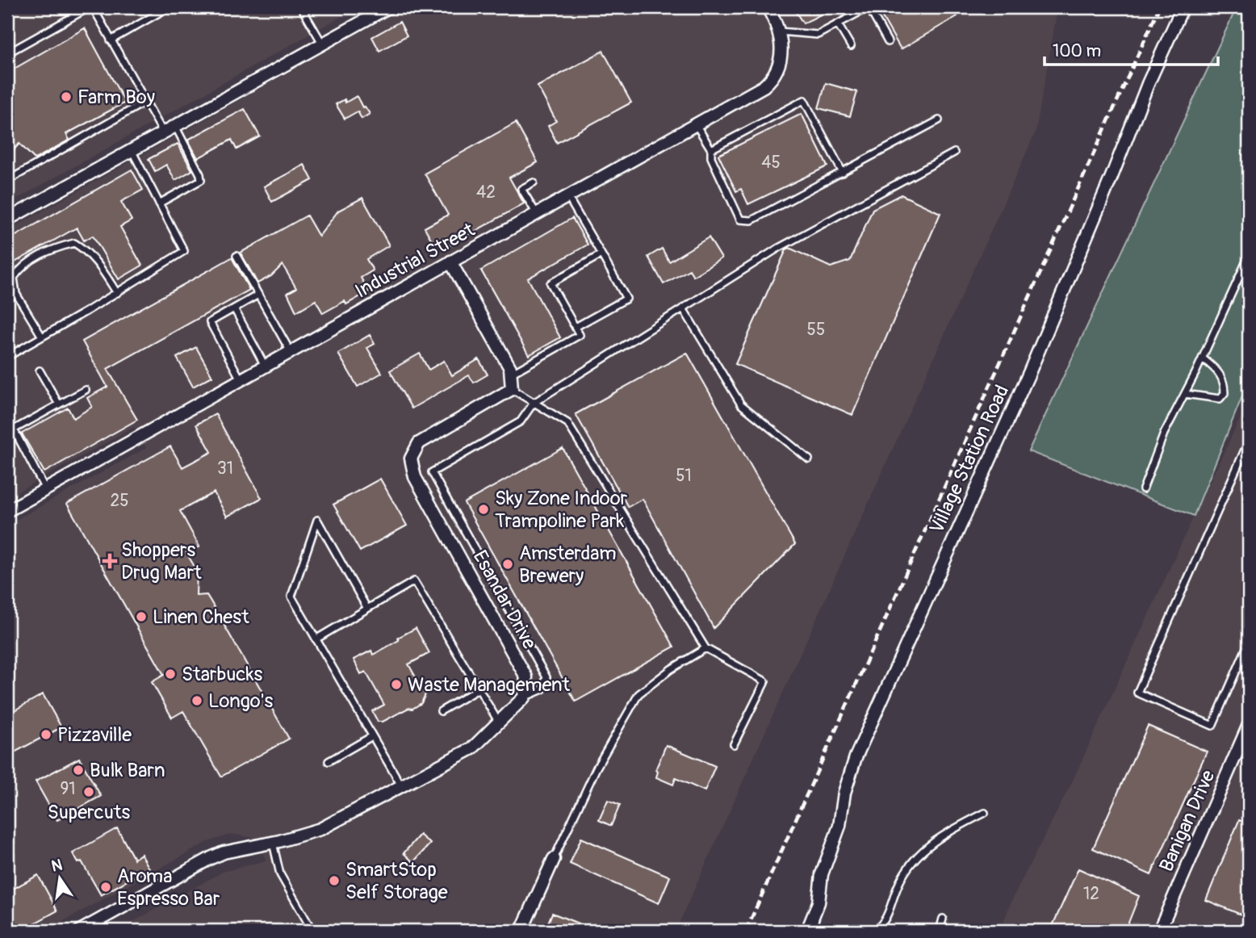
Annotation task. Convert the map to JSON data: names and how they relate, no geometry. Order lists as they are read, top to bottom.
{
  "streets": {
    "street": [
      "Industrial Street",
      "Village Station Road",
      "Esandar Drive",
      "Banigan Drive"
    ]
  },
  "places": {
    "other": [
      "Farm Boy",
      "Sky Zone Indoor Trampoline Park",
      "Amsterdam Brewery",
      "Linen Chest",
      "Starbucks",
      "Waste Management",
      "Longo's",
      "Pizzaville",
      "Bulk Barn",
      "Supercuts",
      "SmartStop Self Storage",
      "Aroma Espresso Bar"
    ],
    "health": ["Shoppers Drug Mart"]
  },
  "house_numbers": [
    "45",
    "42",
    "55",
    "31",
    "51",
    "25",
    "91",
    "12"
  ],
  "scale_bar": "100 m",
  "north": "top"
}
